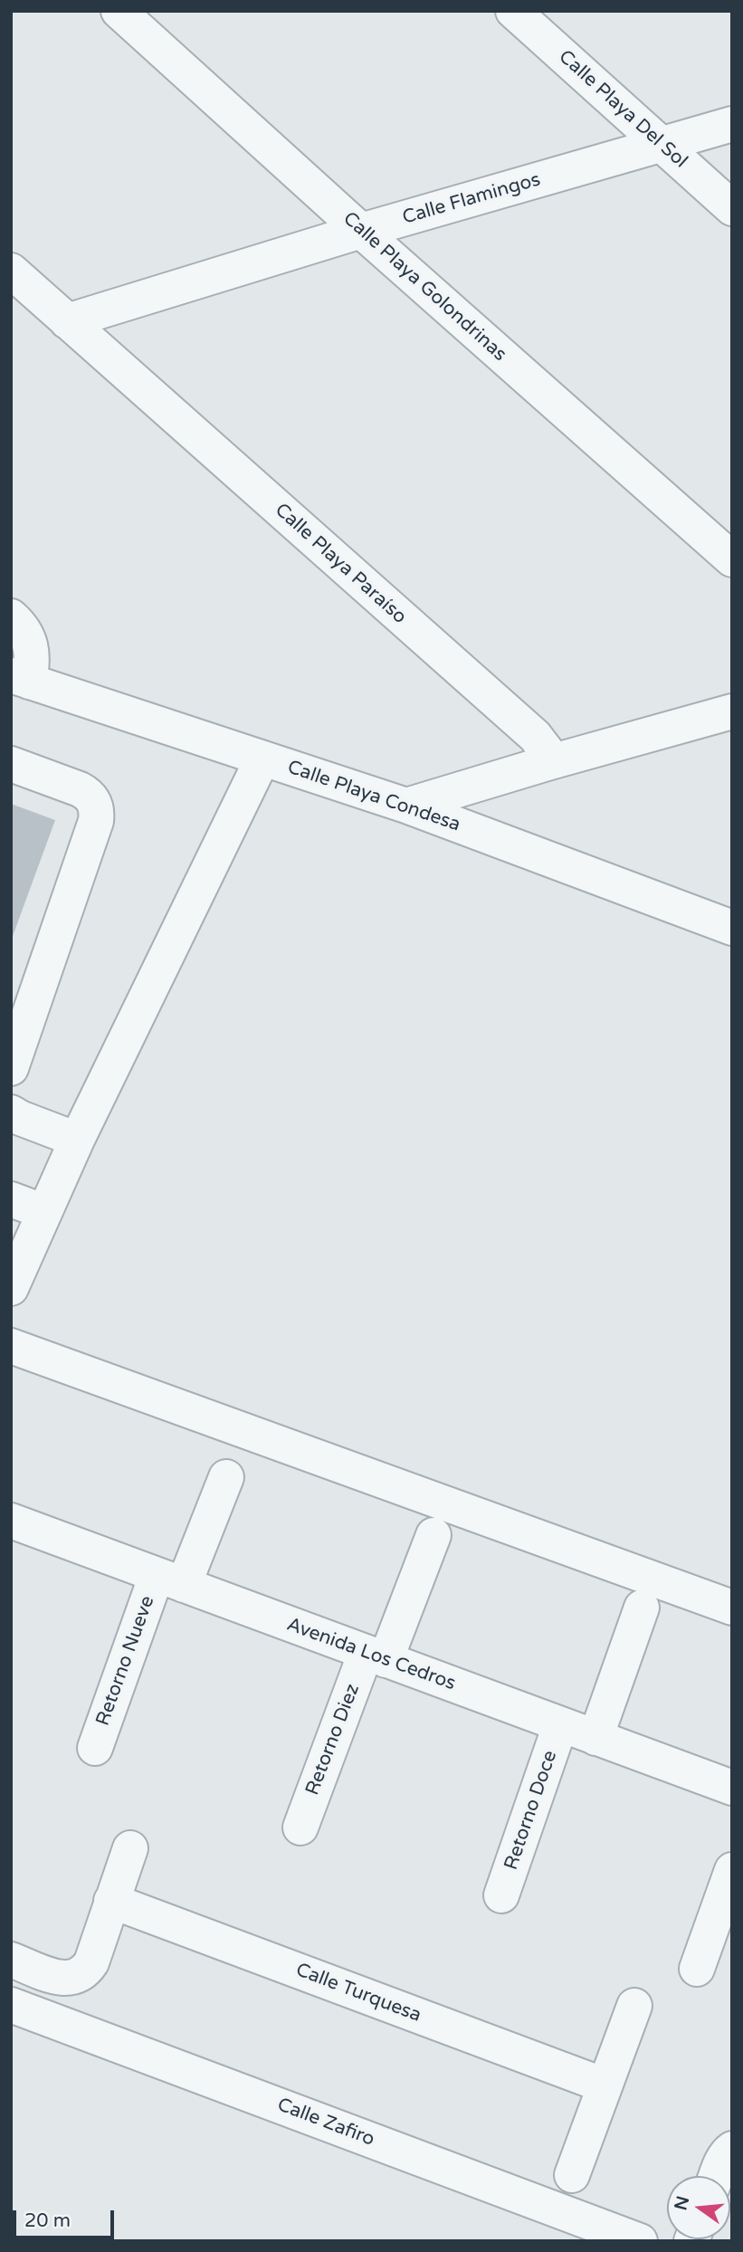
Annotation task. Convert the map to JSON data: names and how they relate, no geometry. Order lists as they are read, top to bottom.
{
  "streets": {
    "street": [
      "Calle Playa Del Sol",
      "Calle Flamingos",
      "Calle Playa Golondrinas",
      "Calle Playa Paraíso",
      "Calle Playa Condesa",
      "Avenida Los Cedros",
      "Retorno Nueve",
      "Retorno Diez",
      "Retorno Doce",
      "Calle Turquesa",
      "Calle Zafiro"
    ]
  },
  "crossings": [
    ["Calle Playa Del Sol", "Calle Flamingos"],
    ["Calle Flamingos", "Calle Playa Golondrinas"],
    ["Calle Flamingos", "Calle Playa Paraíso"],
    ["Avenida Los Cedros", "Retorno Nueve"],
    ["Avenida Los Cedros", "Retorno Diez"],
    ["Avenida Los Cedros", "Retorno Doce"]
  ],
  "scale_bar": "20 m",
  "north": "left"
}
